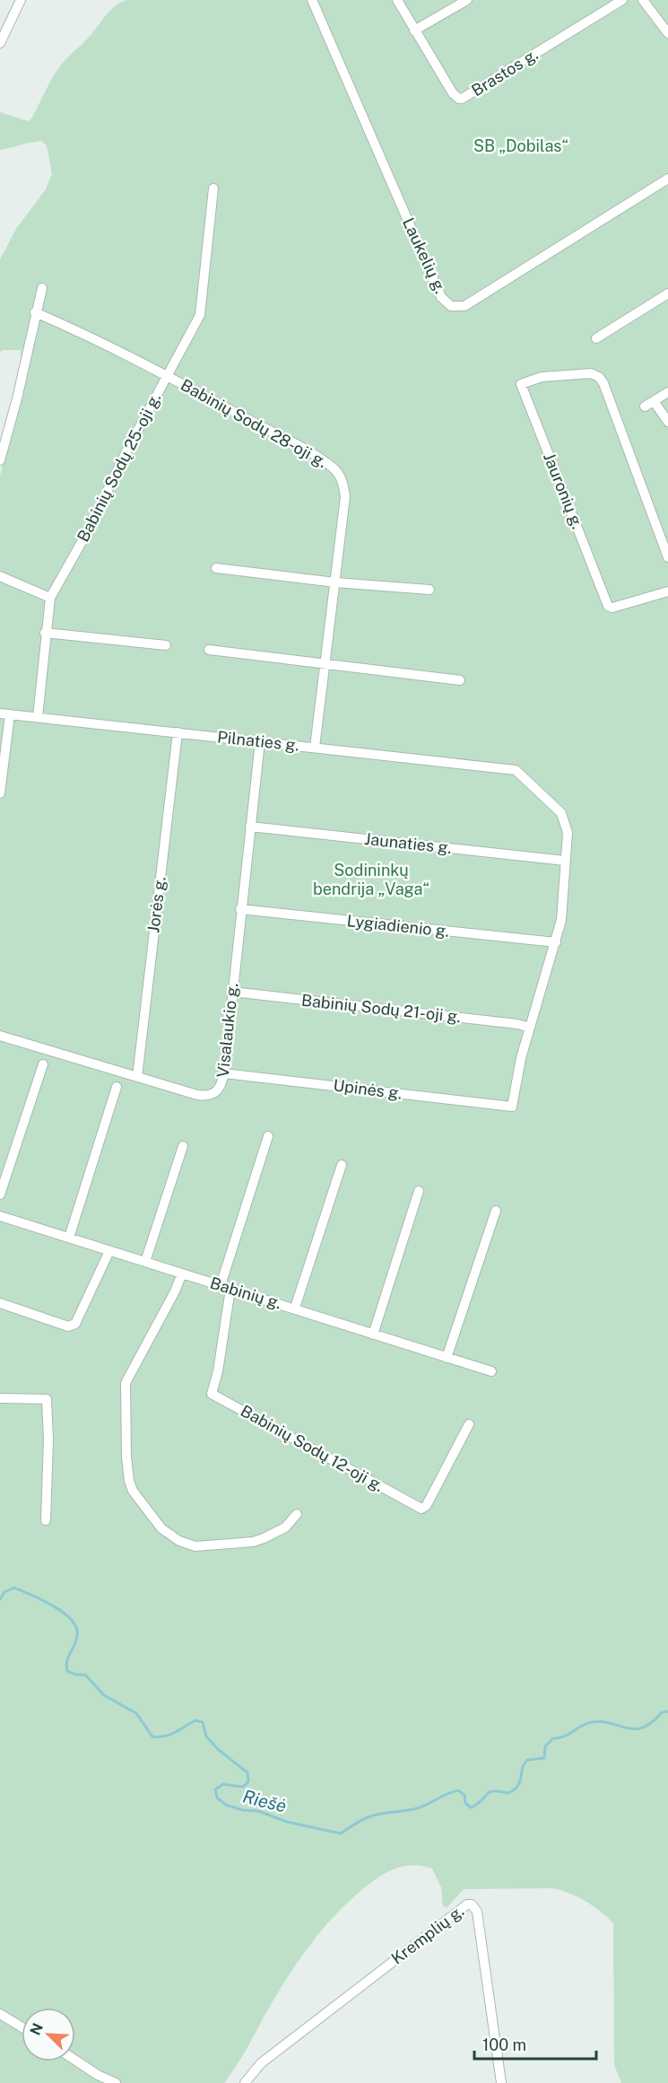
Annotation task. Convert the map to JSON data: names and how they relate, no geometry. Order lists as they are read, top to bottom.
{
  "streets": {
    "street": [
      "Brastos g.",
      "Laukelių g.",
      "Babinių Sodų 28-oji g.",
      "Babinių Sodų 25-oji g.",
      "Jauronių g.",
      "Pilnaties g.",
      "Jaunaties g.",
      "Jorės g.",
      "Lygiadienio g.",
      "Babinių Sodų 21-oji g.",
      "Visalaukio g.",
      "Upinės g.",
      "Babinių g.",
      "Babinių Sodų 12-oji g.",
      "Kremplių g."
    ]
  },
  "crossings": [
    ["Babinių Sodų 28-oji g.", "Babinių Sodų 25-oji g."],
    ["Babinių Sodų 28-oji g.", "Pilnaties g."],
    ["Babinių Sodų 25-oji g.", "Pilnaties g."],
    ["Pilnaties g.", "Jaunaties g."],
    ["Pilnaties g.", "Jorės g."],
    ["Pilnaties g.", "Visalaukio g."],
    ["Jaunaties g.", "Visalaukio g."],
    ["Jorės g.", "Visalaukio g."],
    ["Lygiadienio g.", "Visalaukio g."],
    ["Babinių Sodų 21-oji g.", "Visalaukio g."],
    ["Babinių Sodų 21-oji g.", "Upinės g."],
    ["Visalaukio g.", "Upinės g."],
    ["Babinių g.", "Babinių Sodų 12-oji g."]
  ],
  "water": ["Riešė"],
  "parks": ["SB „Dobilas“", "Sodininkų bendrija „Vaga“"],
  "scale_bar": "100 m",
  "north": "top left"
}
